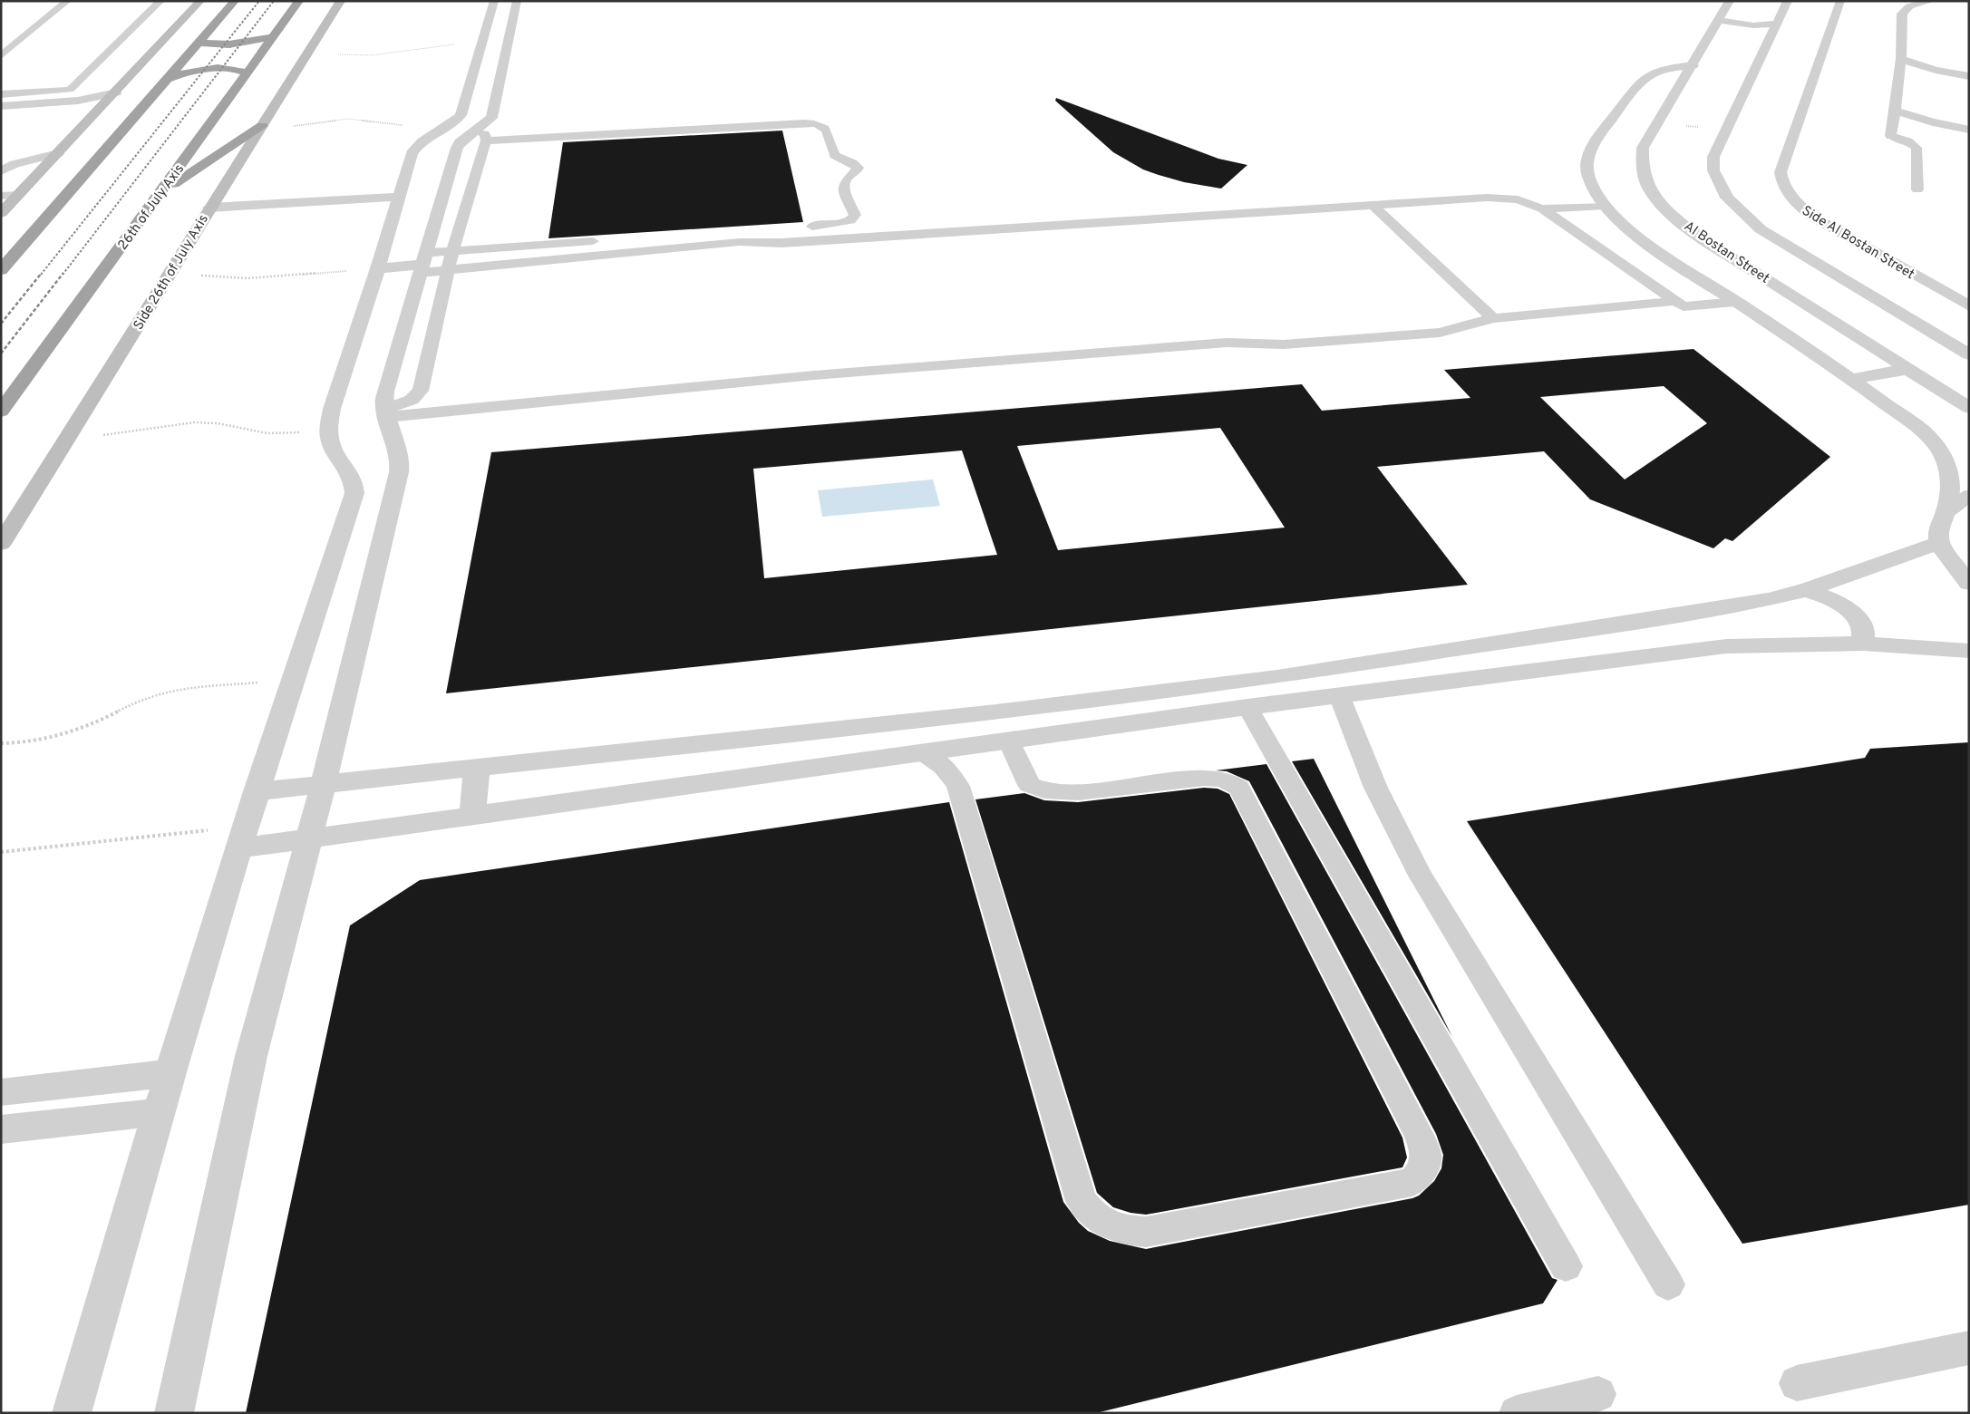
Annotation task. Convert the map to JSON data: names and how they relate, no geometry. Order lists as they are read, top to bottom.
{
  "streets": {
    "highway": ["26th of July Axis"],
    "main road": ["Side 26th of July Axis"],
    "street": ["Side Al Bostan Street", "Al Bostan Street"]
  }
}
